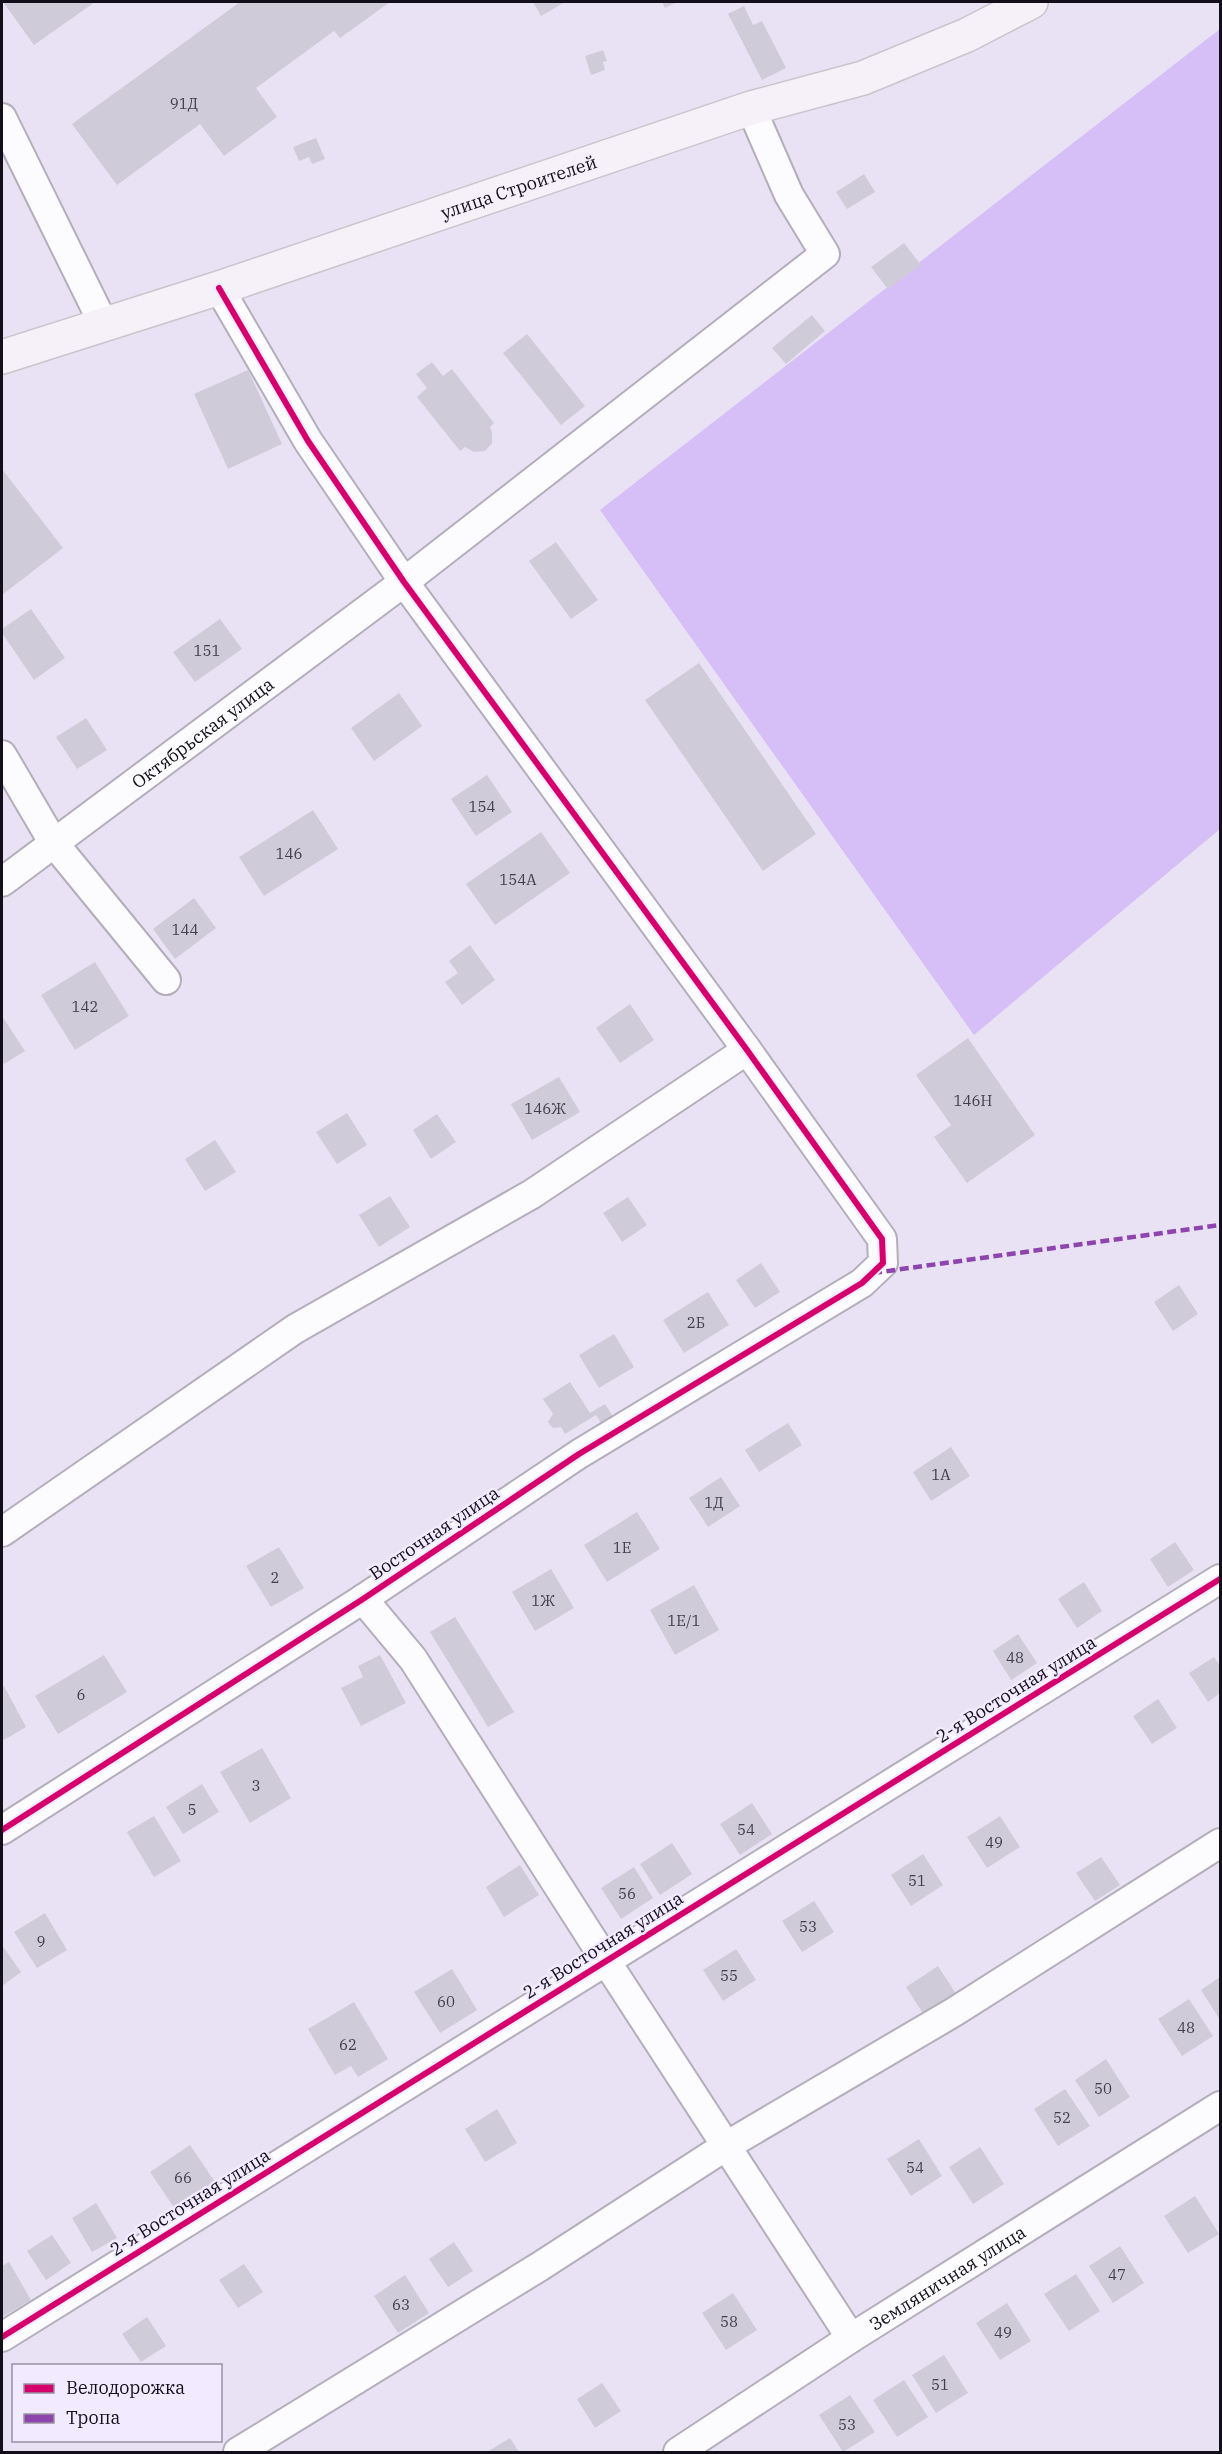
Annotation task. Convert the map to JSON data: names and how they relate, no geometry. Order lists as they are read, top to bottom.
{
  "streets": {
    "main road": ["улица Строителей"],
    "street": [
      "Октябрьская улица",
      "Восточная улица",
      "2-я Восточная улица",
      "Земляничная улица"
    ]
  },
  "crossings": [
    ["улица Строителей", "Октябрьская улица"]
  ],
  "house_numbers": [
    "91Д",
    "151",
    "154",
    "146",
    "154А",
    "144",
    "142",
    "146Н",
    "146Ж",
    "2Б",
    "1А",
    "1Д",
    "1Е",
    "2",
    "1Ж",
    "1Е/1",
    "48",
    "6",
    "3",
    "5",
    "54",
    "49",
    "51",
    "56",
    "53",
    "9",
    "55",
    "60",
    "48",
    "62",
    "50",
    "52",
    "54",
    "66",
    "47",
    "63",
    "58",
    "49",
    "51",
    "53"
  ],
  "legend": ["Велодорожка", "Тропа"]
}
